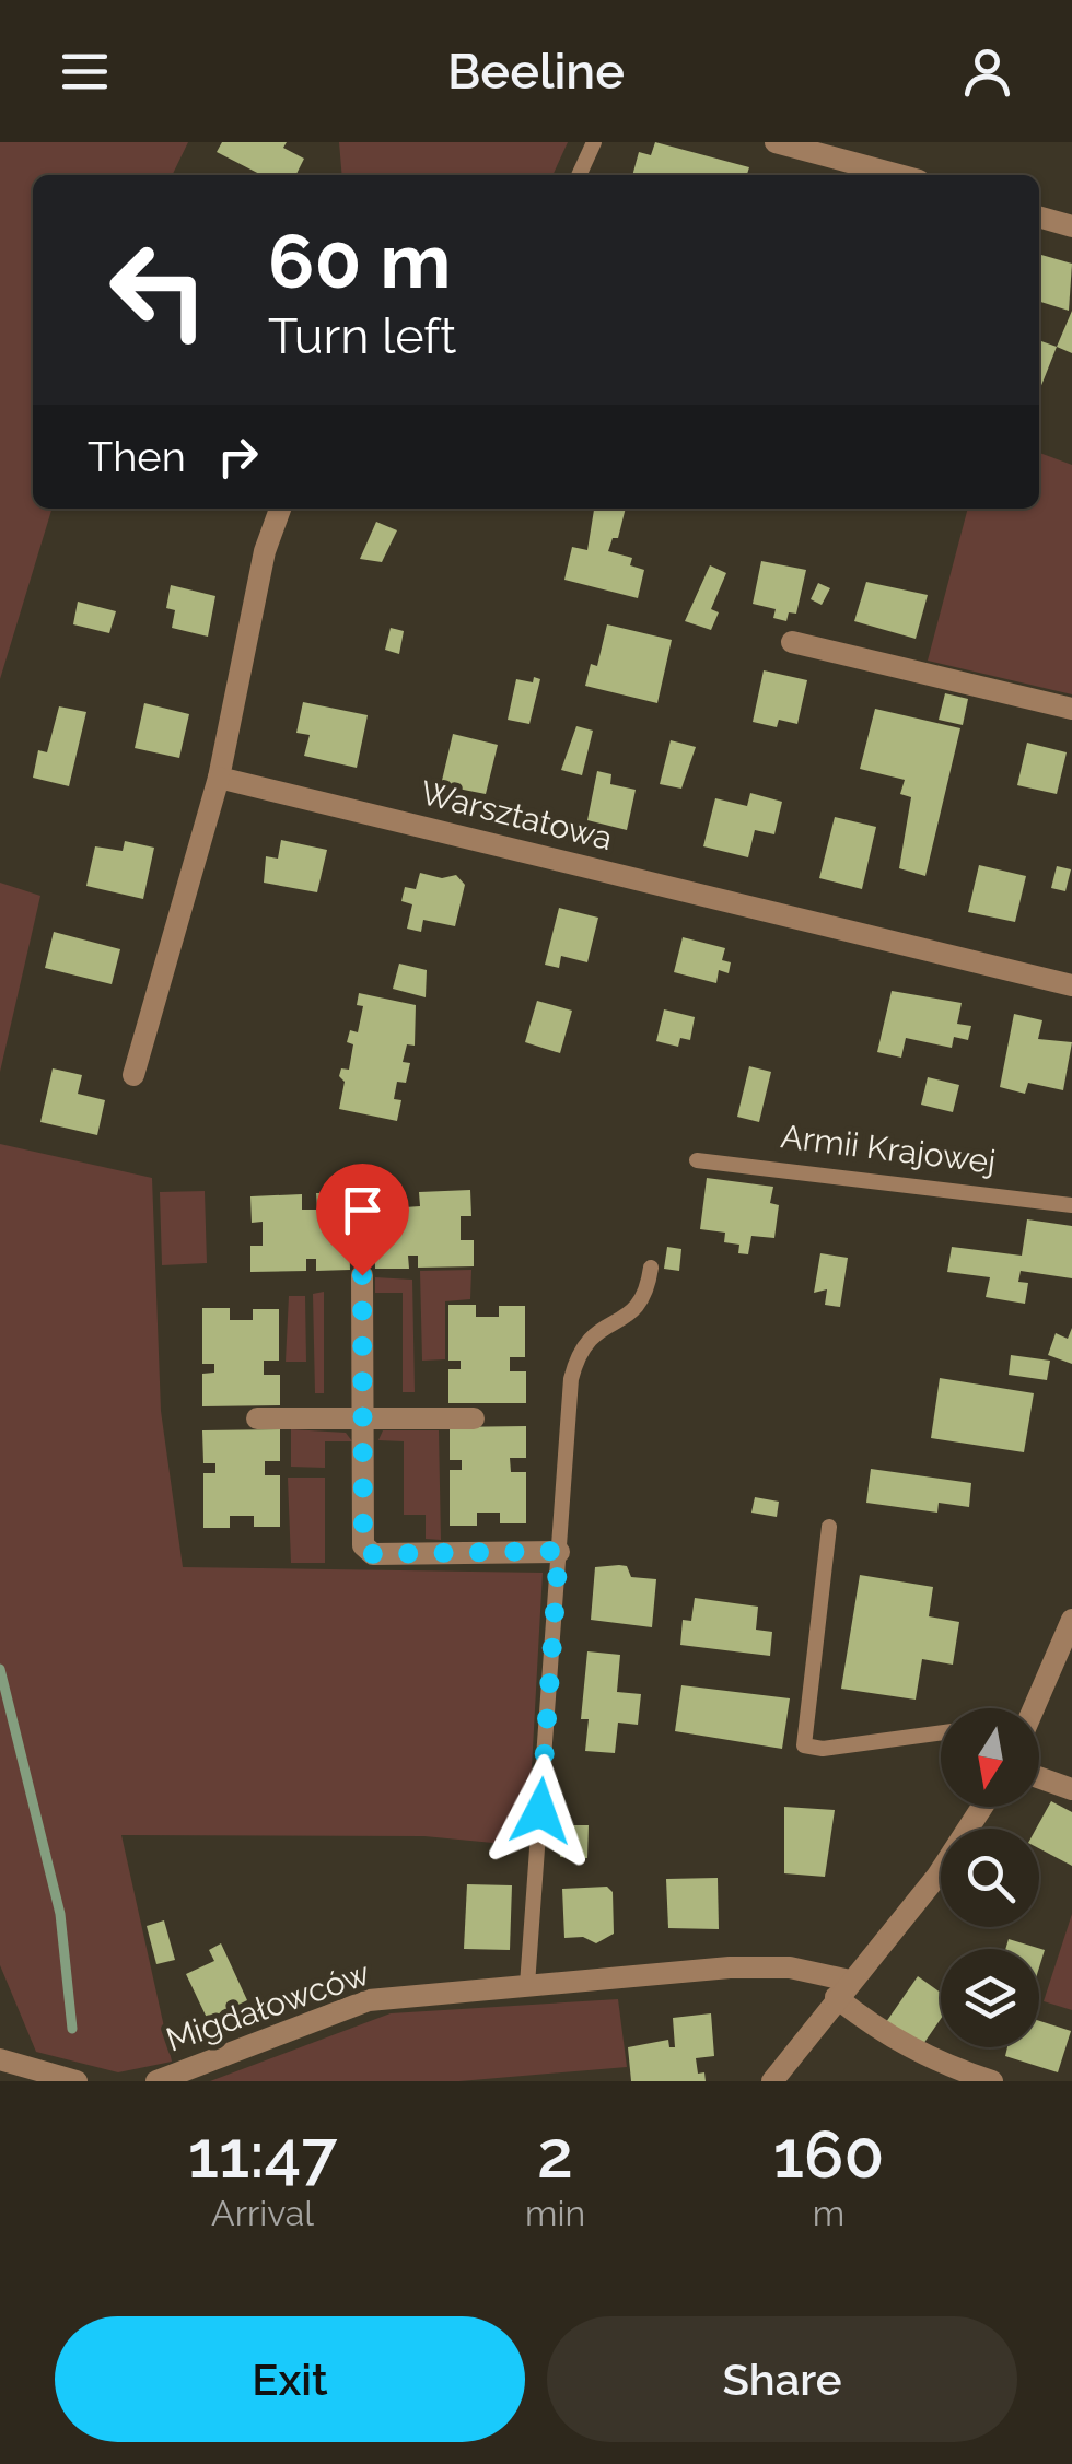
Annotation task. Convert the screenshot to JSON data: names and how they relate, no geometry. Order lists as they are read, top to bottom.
{
  "streets": {
    "street": ["Warsztatowa", "Migdałowców"],
    "lane": ["Armii Krajowej"]
  },
  "north": "bottom",
  "page": {
    "header": "Beeline",
    "turn": ["60 m", "Turn left"],
    "then": "Then",
    "eta": [
      "11:47",
      "Arrival",
      "2",
      "min",
      "160",
      "m"
    ],
    "buttons": ["Exit", "Share"]
  }
}
